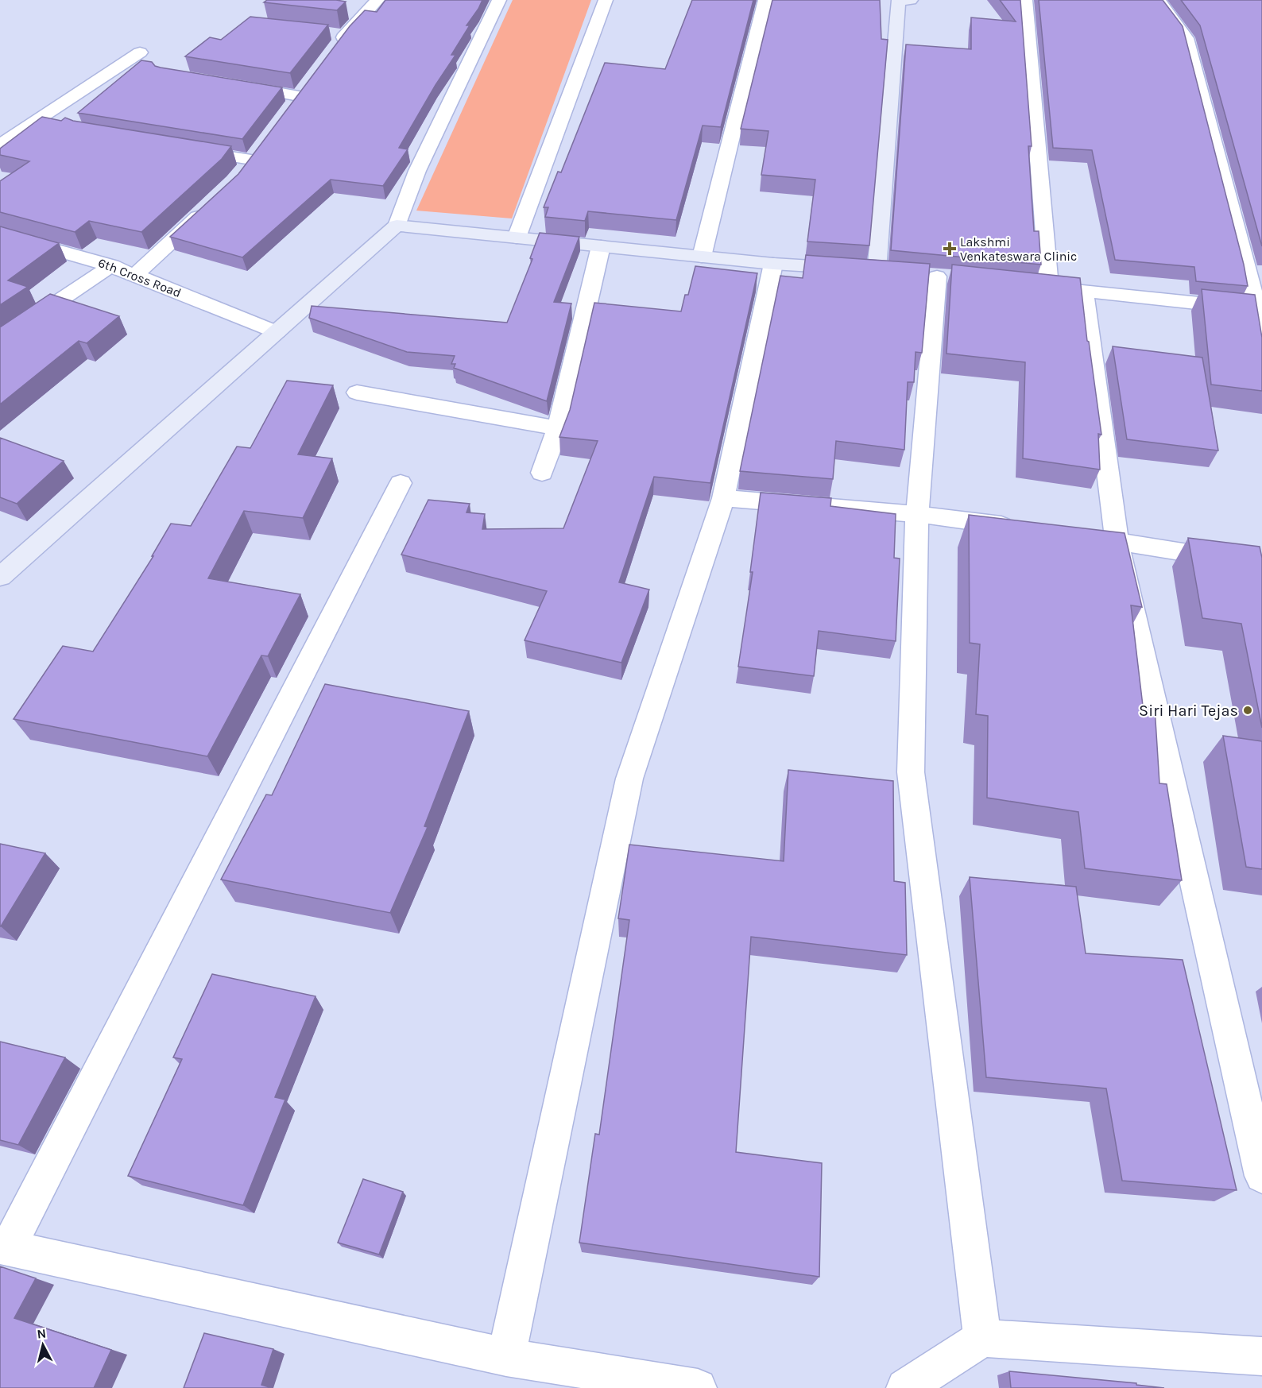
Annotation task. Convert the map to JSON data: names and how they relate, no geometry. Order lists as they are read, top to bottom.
{
  "streets": {
    "street": ["6th Cross Road"]
  },
  "places": {
    "health": ["Lakshmi Venkateswara Clinic"],
    "other": ["Siri Hari Tejas"]
  },
  "north": "top"
}
